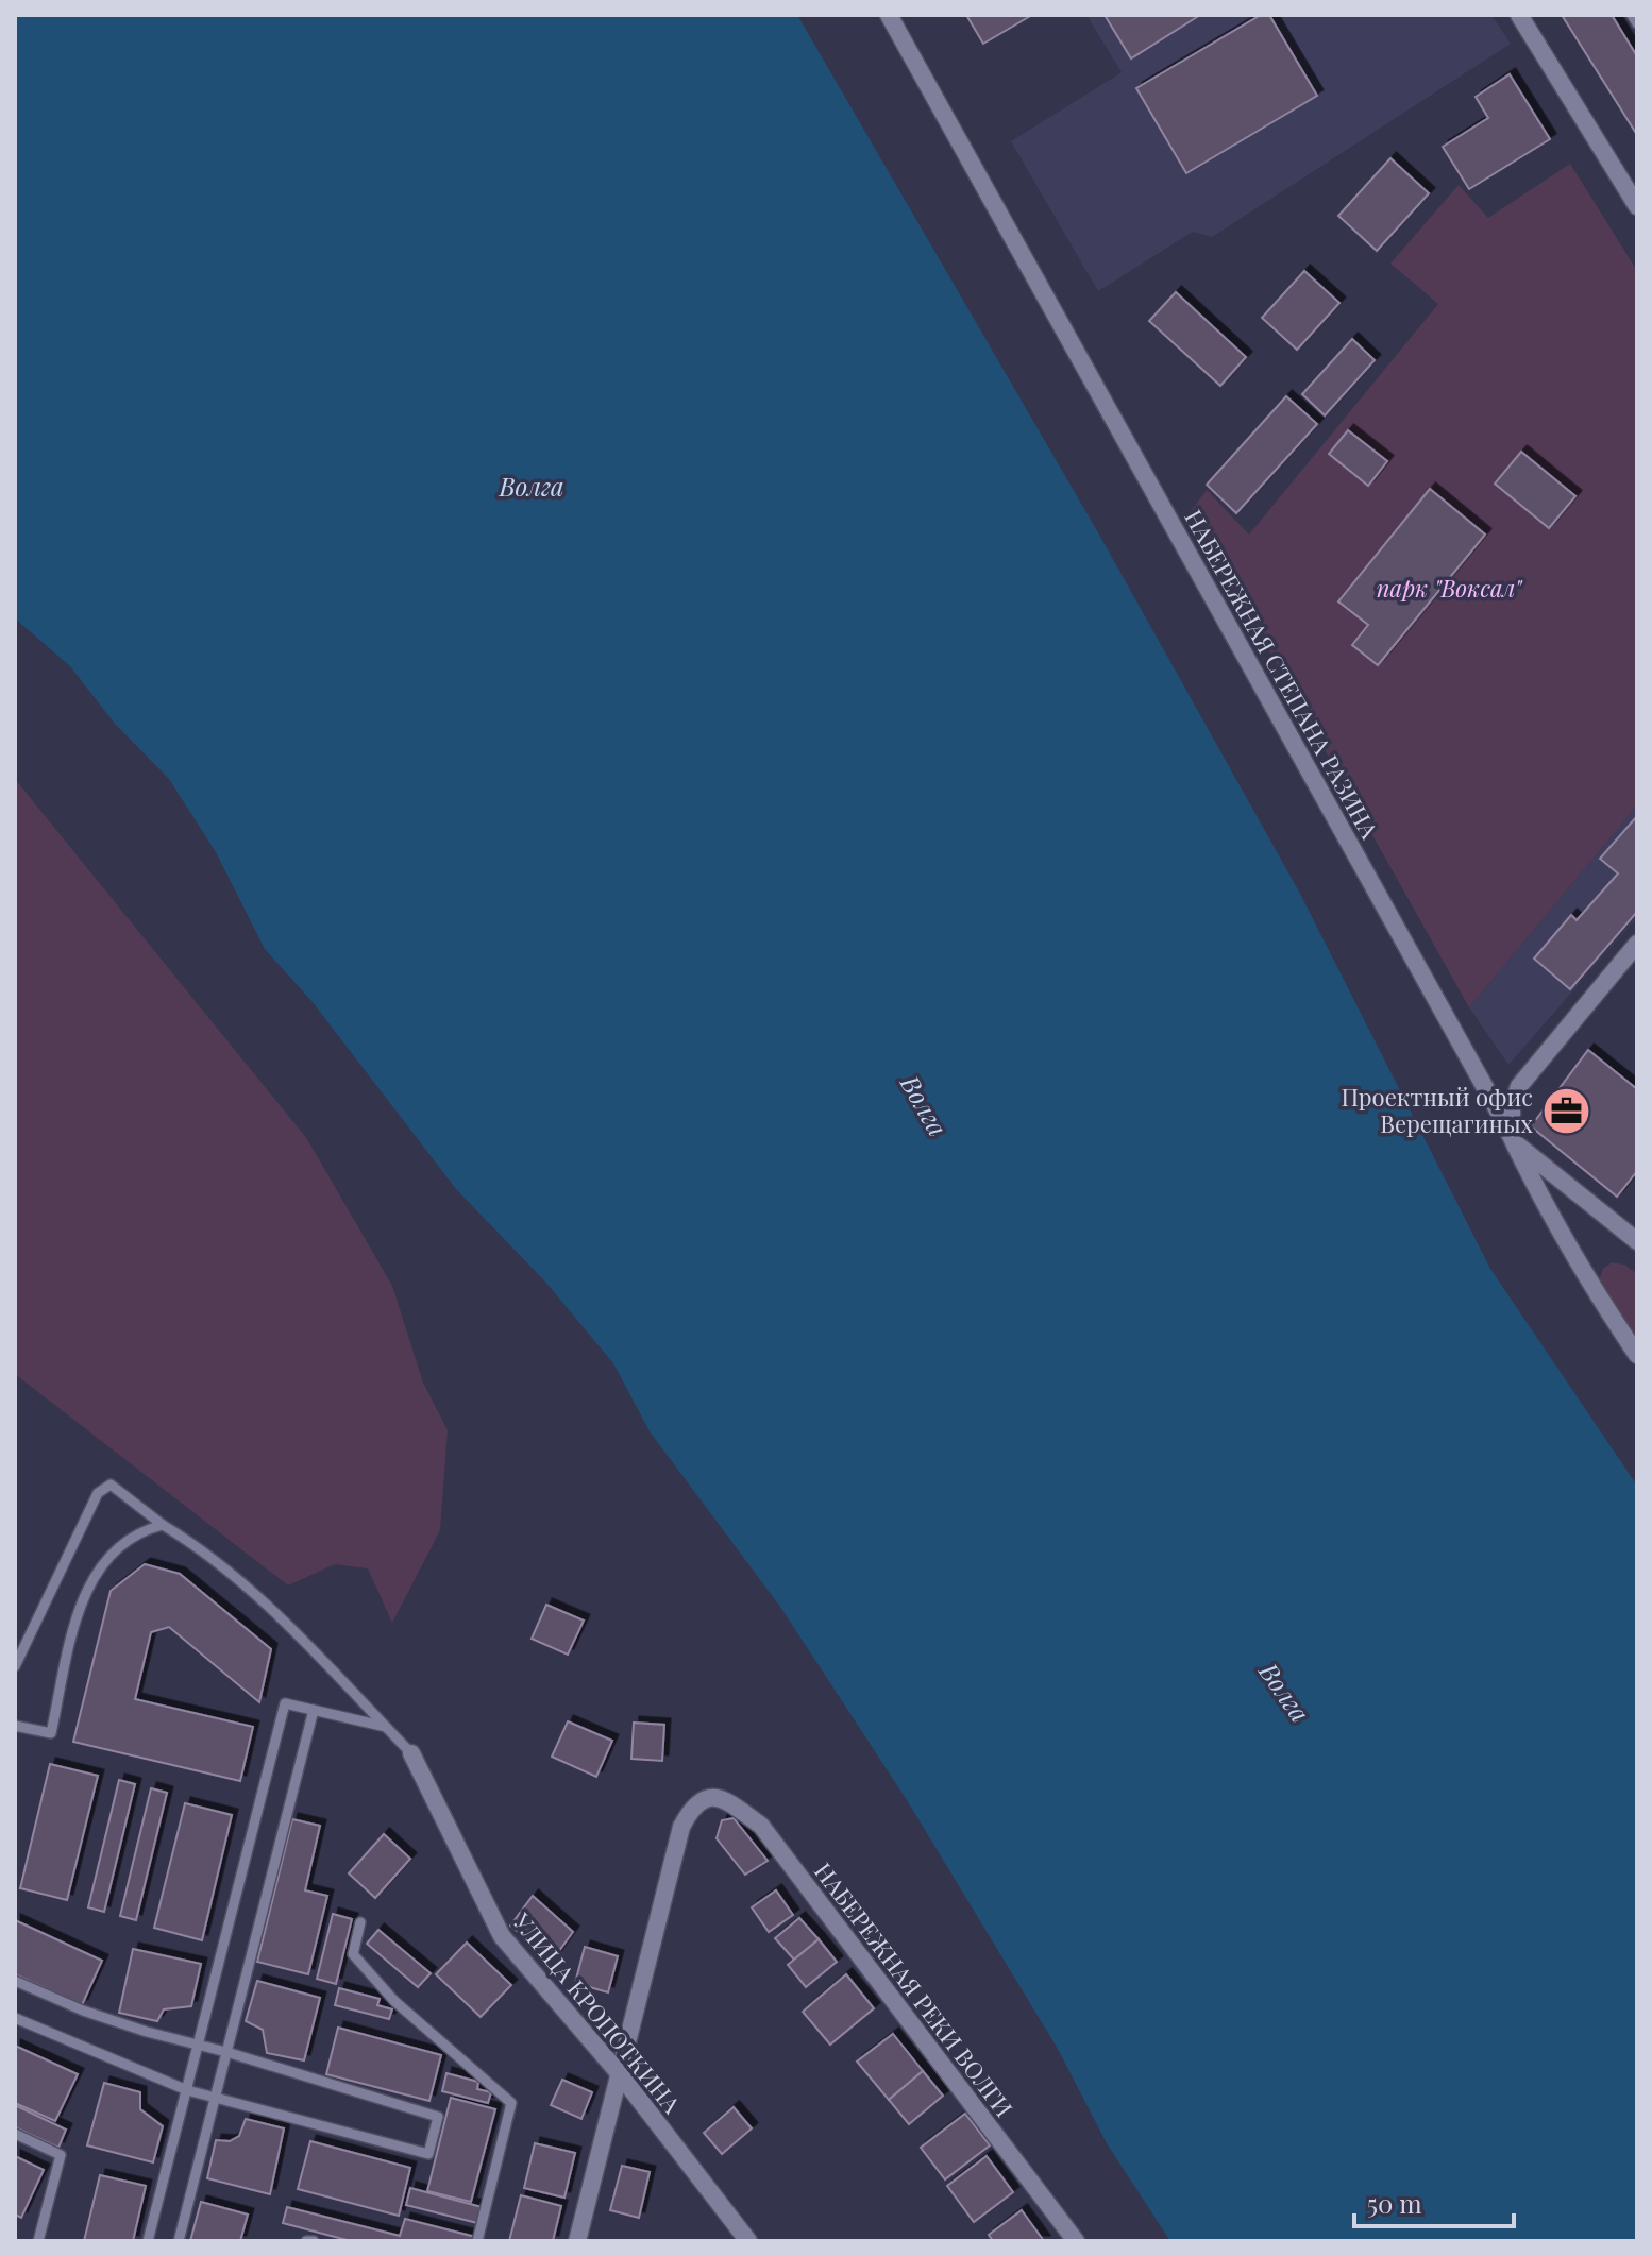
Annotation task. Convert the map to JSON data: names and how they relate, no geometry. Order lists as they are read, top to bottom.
{
  "streets": {
    "street": ["НАБЕРЕЖНАЯ СТЕПАНА РАЗИНА", "НАБЕРЕЖНАЯ РЕКИ ВОЛГИ", "УЛИЦА КРОПОТКИНА"]
  },
  "crossings": [
    ["НАБЕРЕЖНАЯ РЕКИ ВОЛГИ", "УЛИЦА КРОПОТКИНА"]
  ],
  "water": ["Волга"],
  "parks": ["парк \"Воксал\""],
  "places": {
    "office": ["Проектный офис Верещагиных"]
  },
  "scale_bar": "50 m"
}
